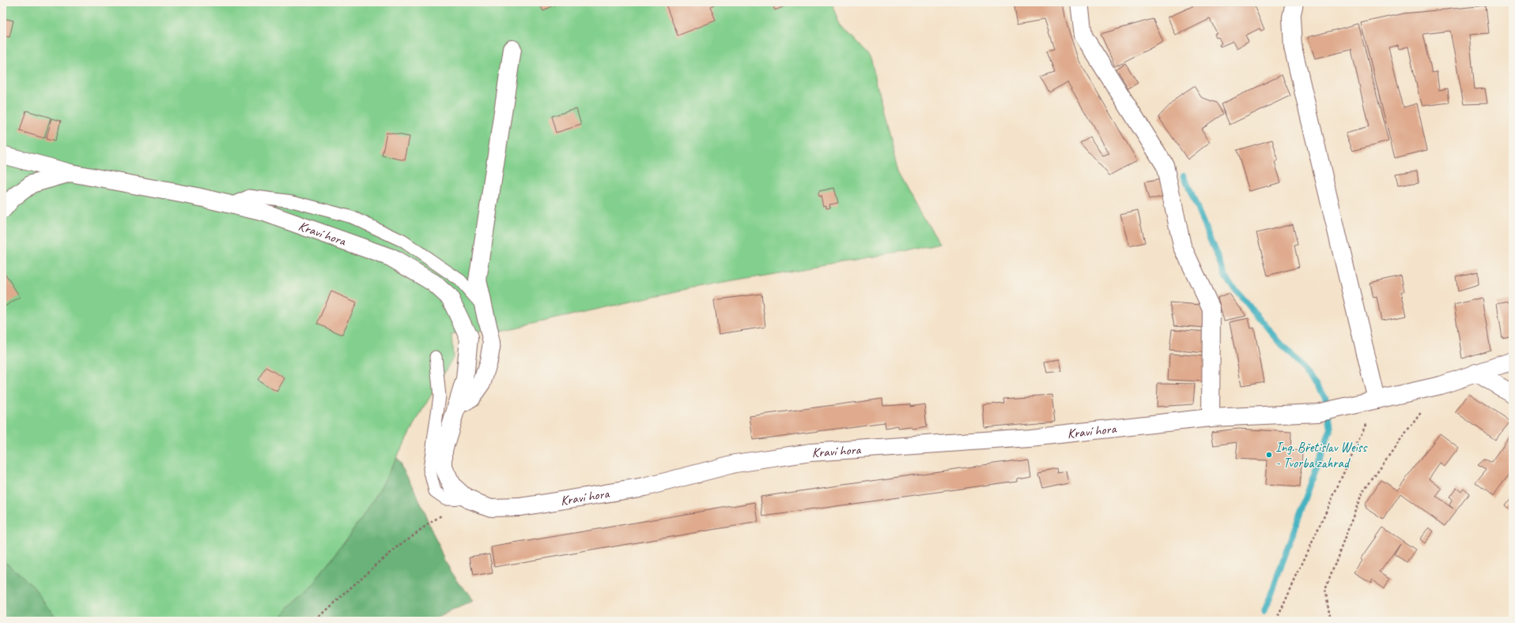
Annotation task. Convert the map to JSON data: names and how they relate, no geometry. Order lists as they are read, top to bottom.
{
  "streets": {
    "street": ["Kraví hora"]
  },
  "places": ["Ing. Břetislav Weiss - Tvorba zahrad"]
}
